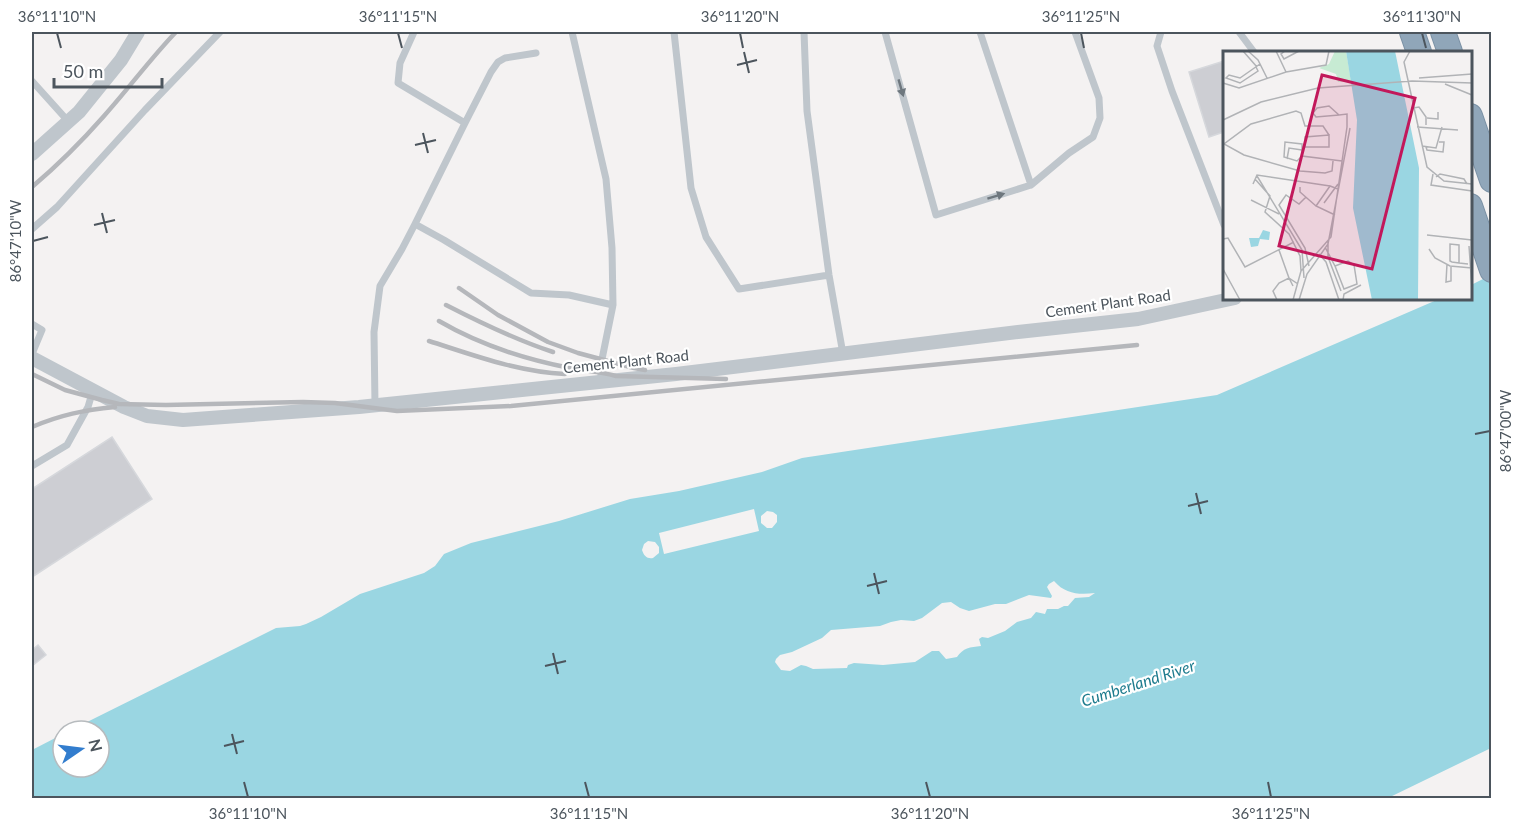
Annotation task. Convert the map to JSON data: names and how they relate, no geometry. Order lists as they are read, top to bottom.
{
  "streets": {
    "street": ["Cement Plant Road"]
  },
  "water": ["Cumberland River"],
  "scale_bar": "50 m",
  "north": "right",
  "coordinates": [
    "36°11'10\"N",
    "36°11'15\"N",
    "36°11'20\"N",
    "36°11'25\"N",
    "36°11'30\"N",
    "86°47'10\"W",
    "86°47'00\"W"
  ]
}
